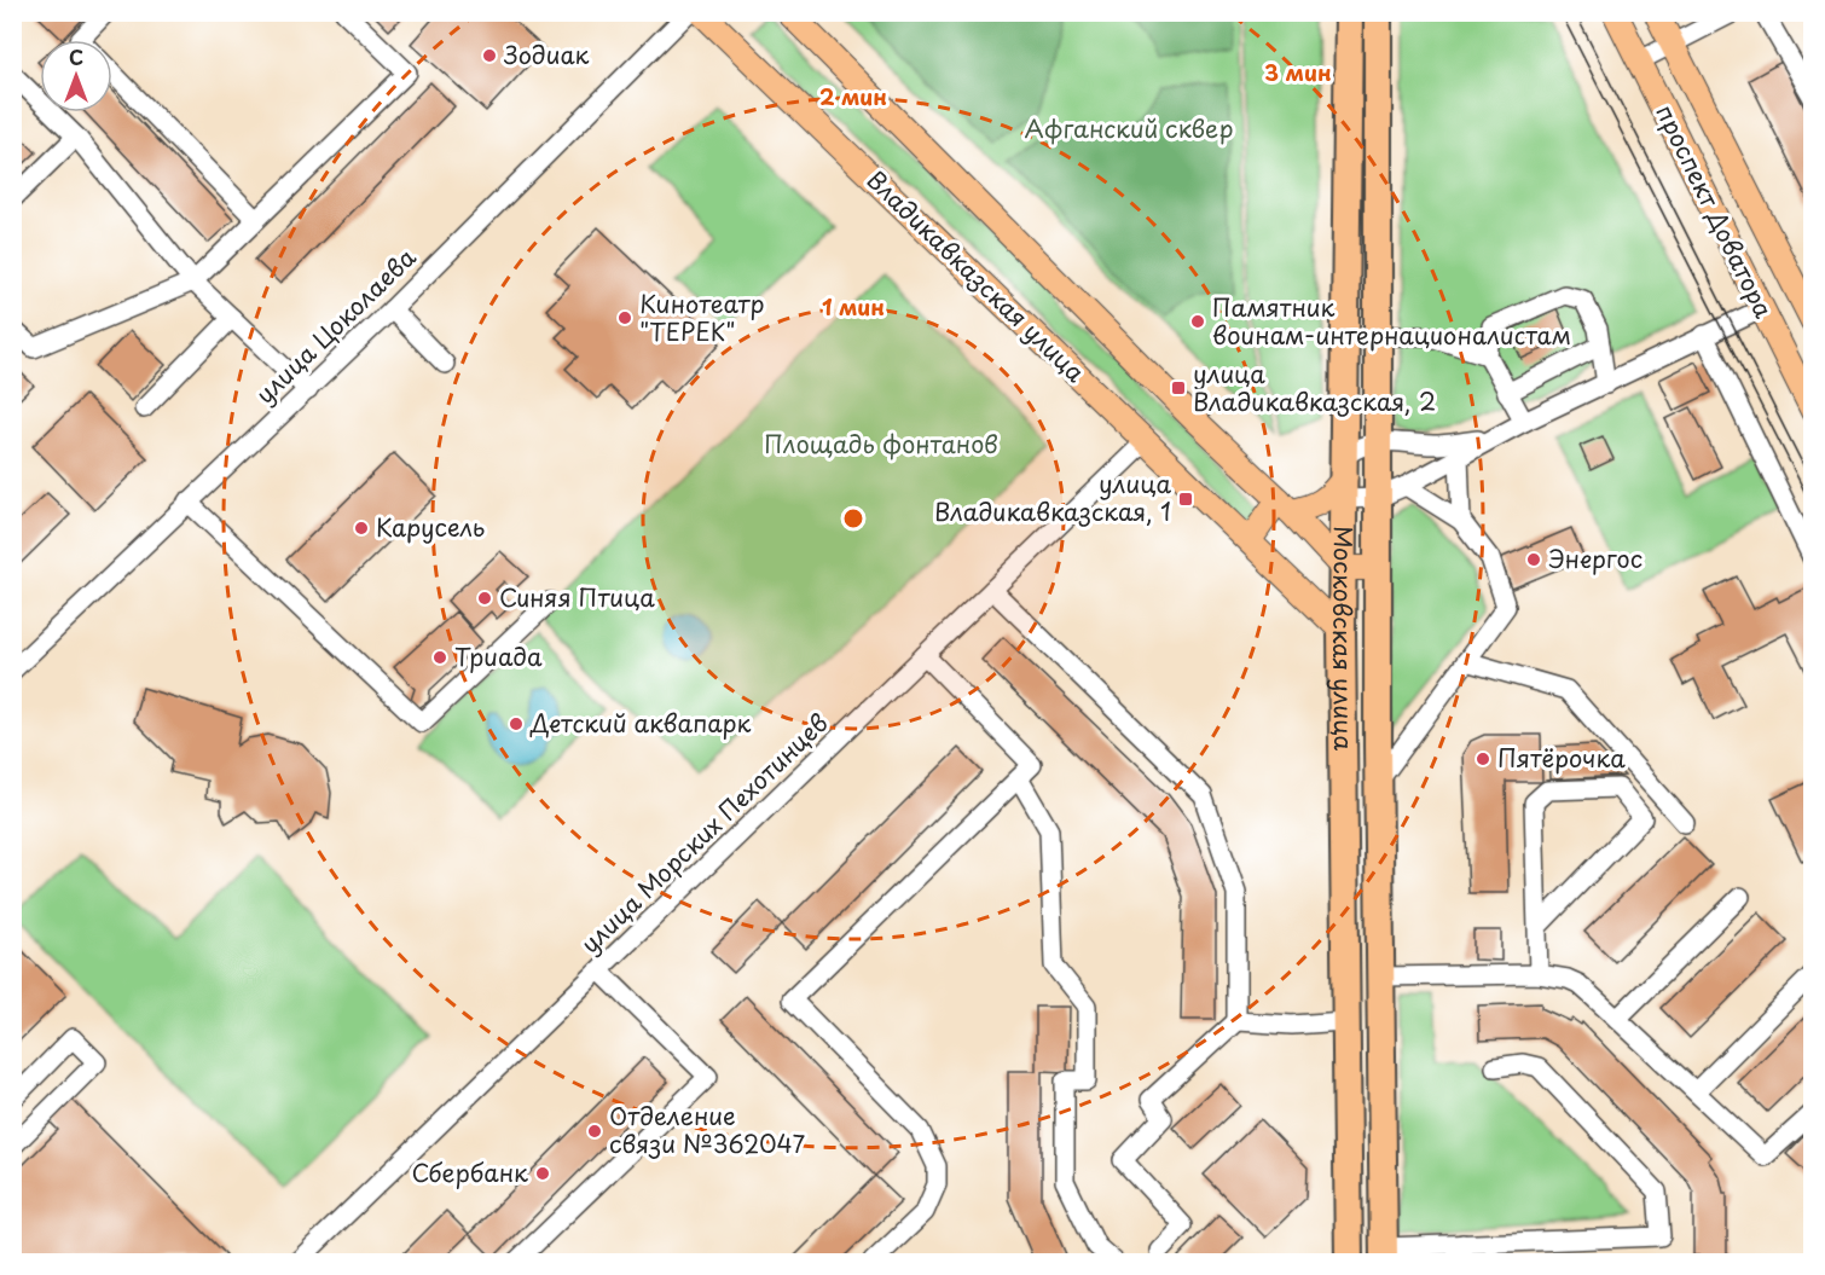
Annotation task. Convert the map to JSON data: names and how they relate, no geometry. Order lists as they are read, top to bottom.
{
  "streets": {
    "highway": ["Московская улица"],
    "main road": ["проспект Доватора", "Владикавказская улица"],
    "street": ["улица Цоколаева", "улица Морских Пехотинцев"]
  },
  "crossings": [
    ["Владикавказская улица", "Московская улица"],
    ["Владикавказская улица", "улица Морских Пехотинцев"]
  ],
  "parks": ["Афганский сквер", "Площадь фонтанов"],
  "places": {
    "other": [
      "Зодиак",
      "Кинотеатр \"ТЕРЕК\"",
      "Памятник воинам-интернационалистам",
      "Карусель",
      "Энергос",
      "Синяя Птица",
      "Триада",
      "Детский аквапарк",
      "Пятёрочка",
      "Отделение связи №362047",
      "Сбербанк"
    ],
    "transit": ["улица Владикавказская, 2", "улица Владикавказская, 1"]
  },
  "north": "top",
  "rings": ["3 мин", "2 мин", "1 мин"]
}
